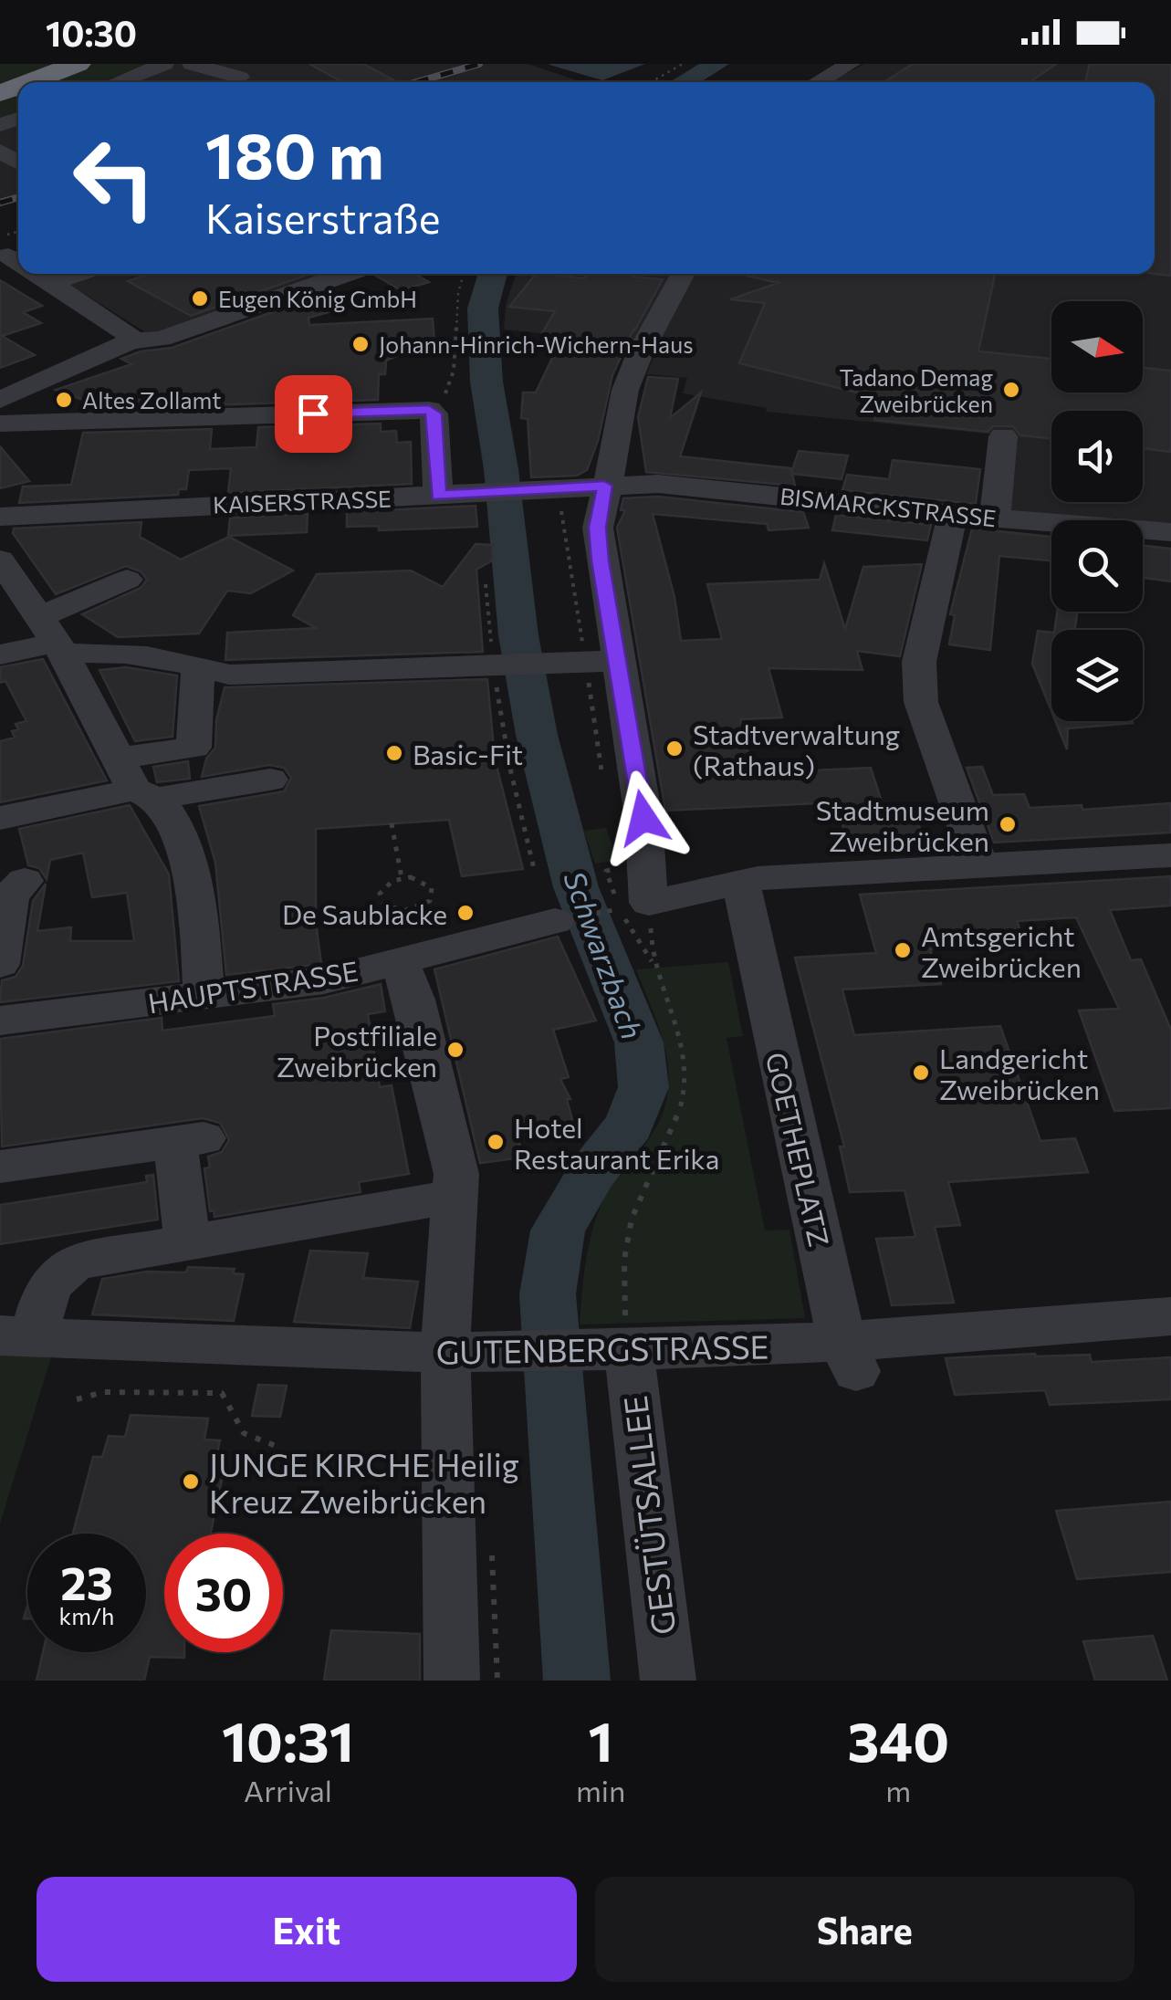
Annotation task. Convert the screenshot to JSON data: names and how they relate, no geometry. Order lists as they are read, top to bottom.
{
  "streets": {
    "street": [
      "KAISERSTRASSE",
      "BISMARCKSTRASSE",
      "HAUPTSTRASSE",
      "GOETHEPLATZ",
      "GUTENBERGSTRASSE",
      "GESTÜTSALLEE"
    ]
  },
  "crossings": [
    ["KAISERSTRASSE", "BISMARCKSTRASSE"],
    ["GOETHEPLATZ", "GUTENBERGSTRASSE"],
    ["GUTENBERGSTRASSE", "GESTÜTSALLEE"]
  ],
  "water": ["Schwarzbach"],
  "places": [
    "Eugen König GmbH",
    "Johann-Hinrich-Wichern-Haus",
    "Tadano Demag Zweibrücken",
    "Altes Zollamt",
    "Stadtverwaltung (Rathaus)",
    "Basic-Fit",
    "Stadtmuseum Zweibrücken",
    "De Saublacke",
    "Amtsgericht Zweibrücken",
    "Postfiliale Zweibrücken",
    "Landgericht Zweibrücken",
    "Hotel Restaurant Erika",
    "JUNGE KIRCHE Heilig Kreuz Zweibrücken"
  ],
  "north": "right",
  "page": {
    "status": "10:30",
    "turn": ["180 m", "Kaiserstraße"],
    "speed": "23 km/h",
    "limit": "30",
    "eta": [
      "10:31",
      "Arrival",
      "1",
      "min",
      "340",
      "m"
    ],
    "buttons": ["Exit", "Share"]
  }
}
